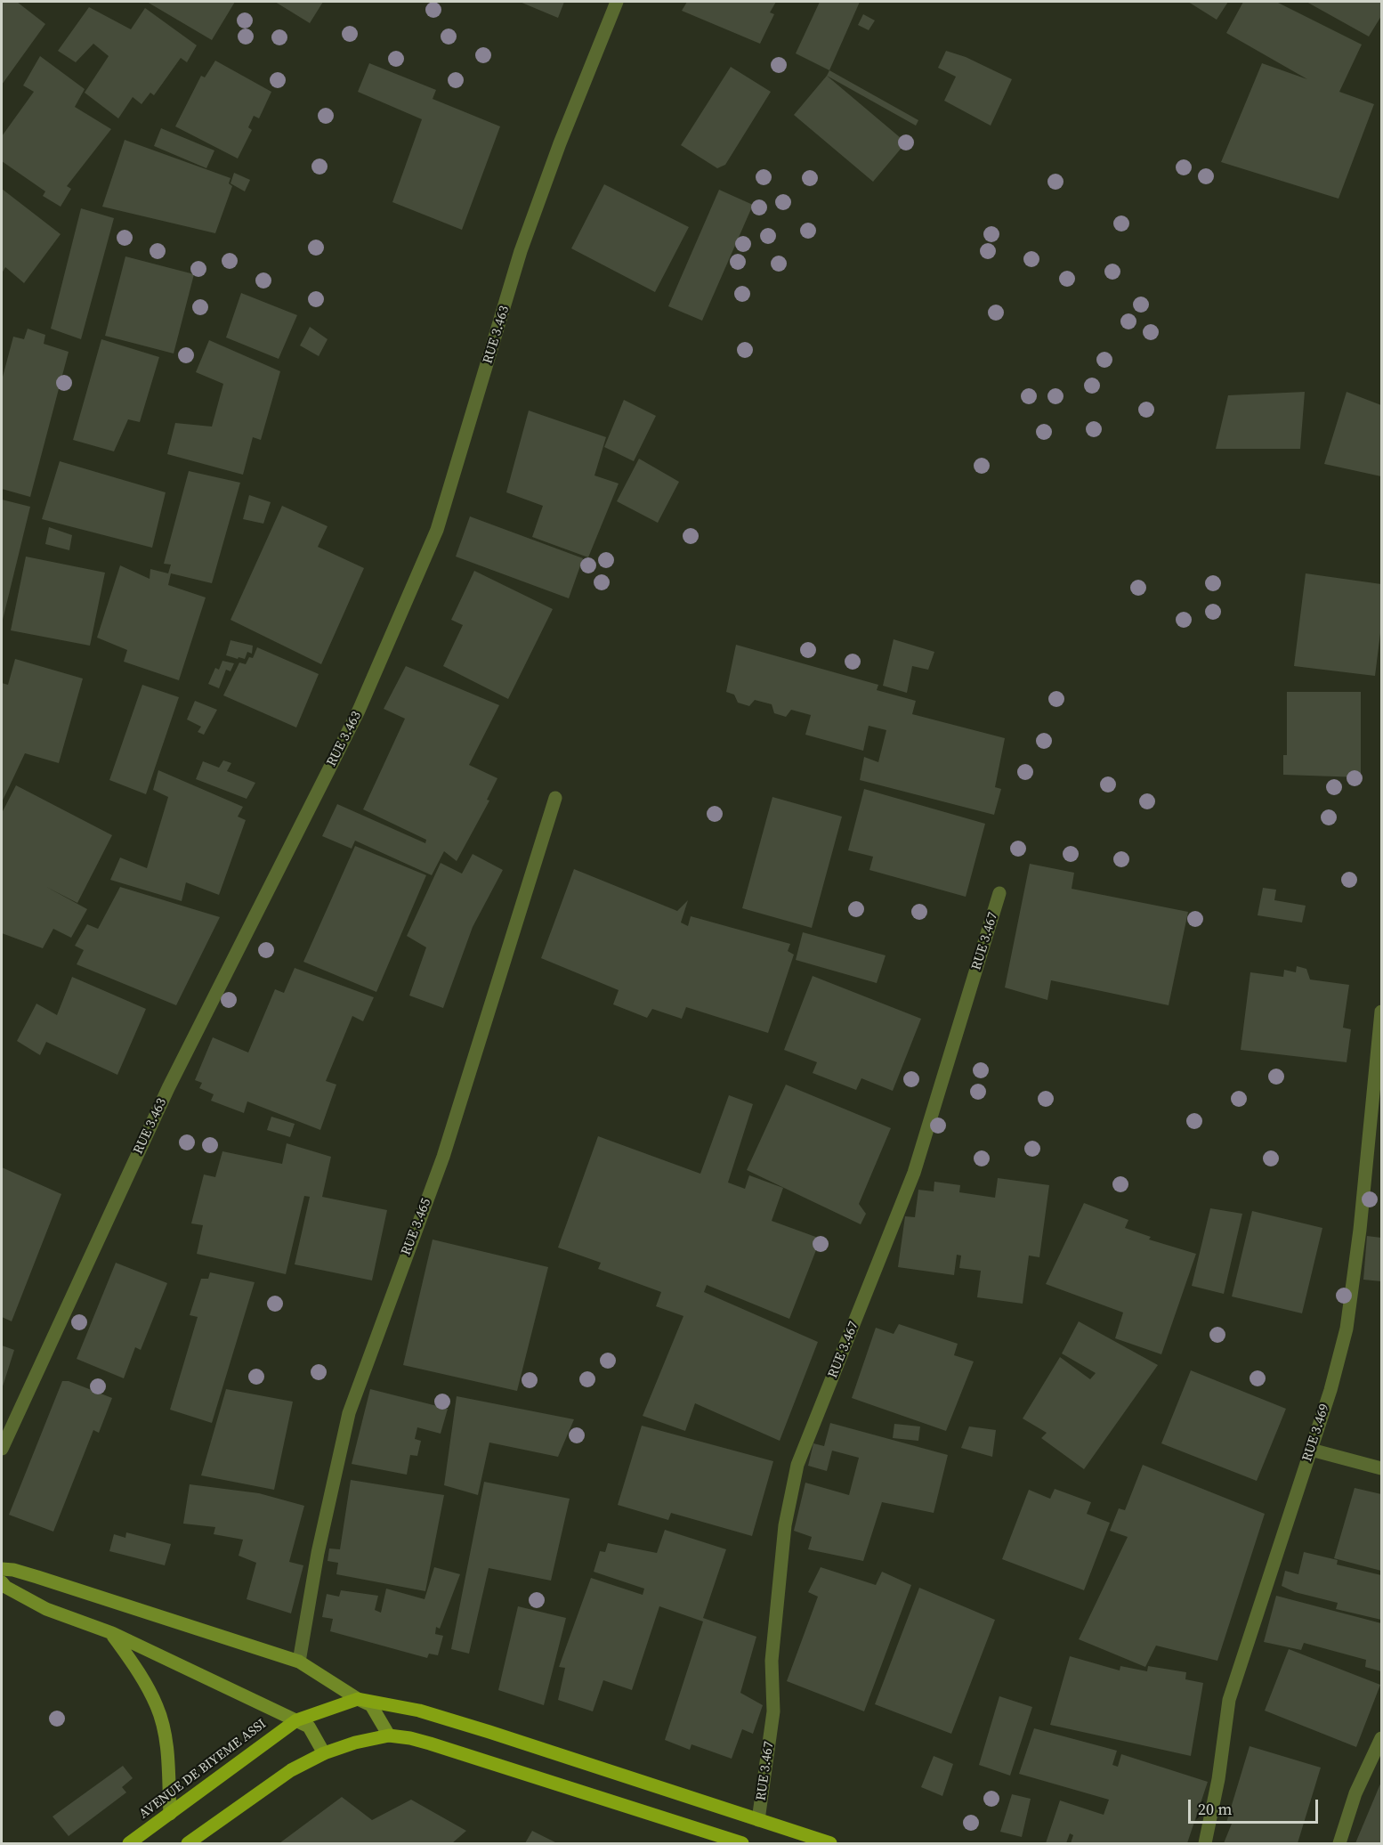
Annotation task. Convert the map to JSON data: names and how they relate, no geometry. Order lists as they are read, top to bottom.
{
  "streets": {
    "main road": ["AVENUE DE BIYEME ASSI"],
    "street": [
      "RUE 3.463",
      "RUE 3.467",
      "RUE 3.465",
      "RUE 3.469"
    ]
  },
  "scale_bar": "20 m"
}
